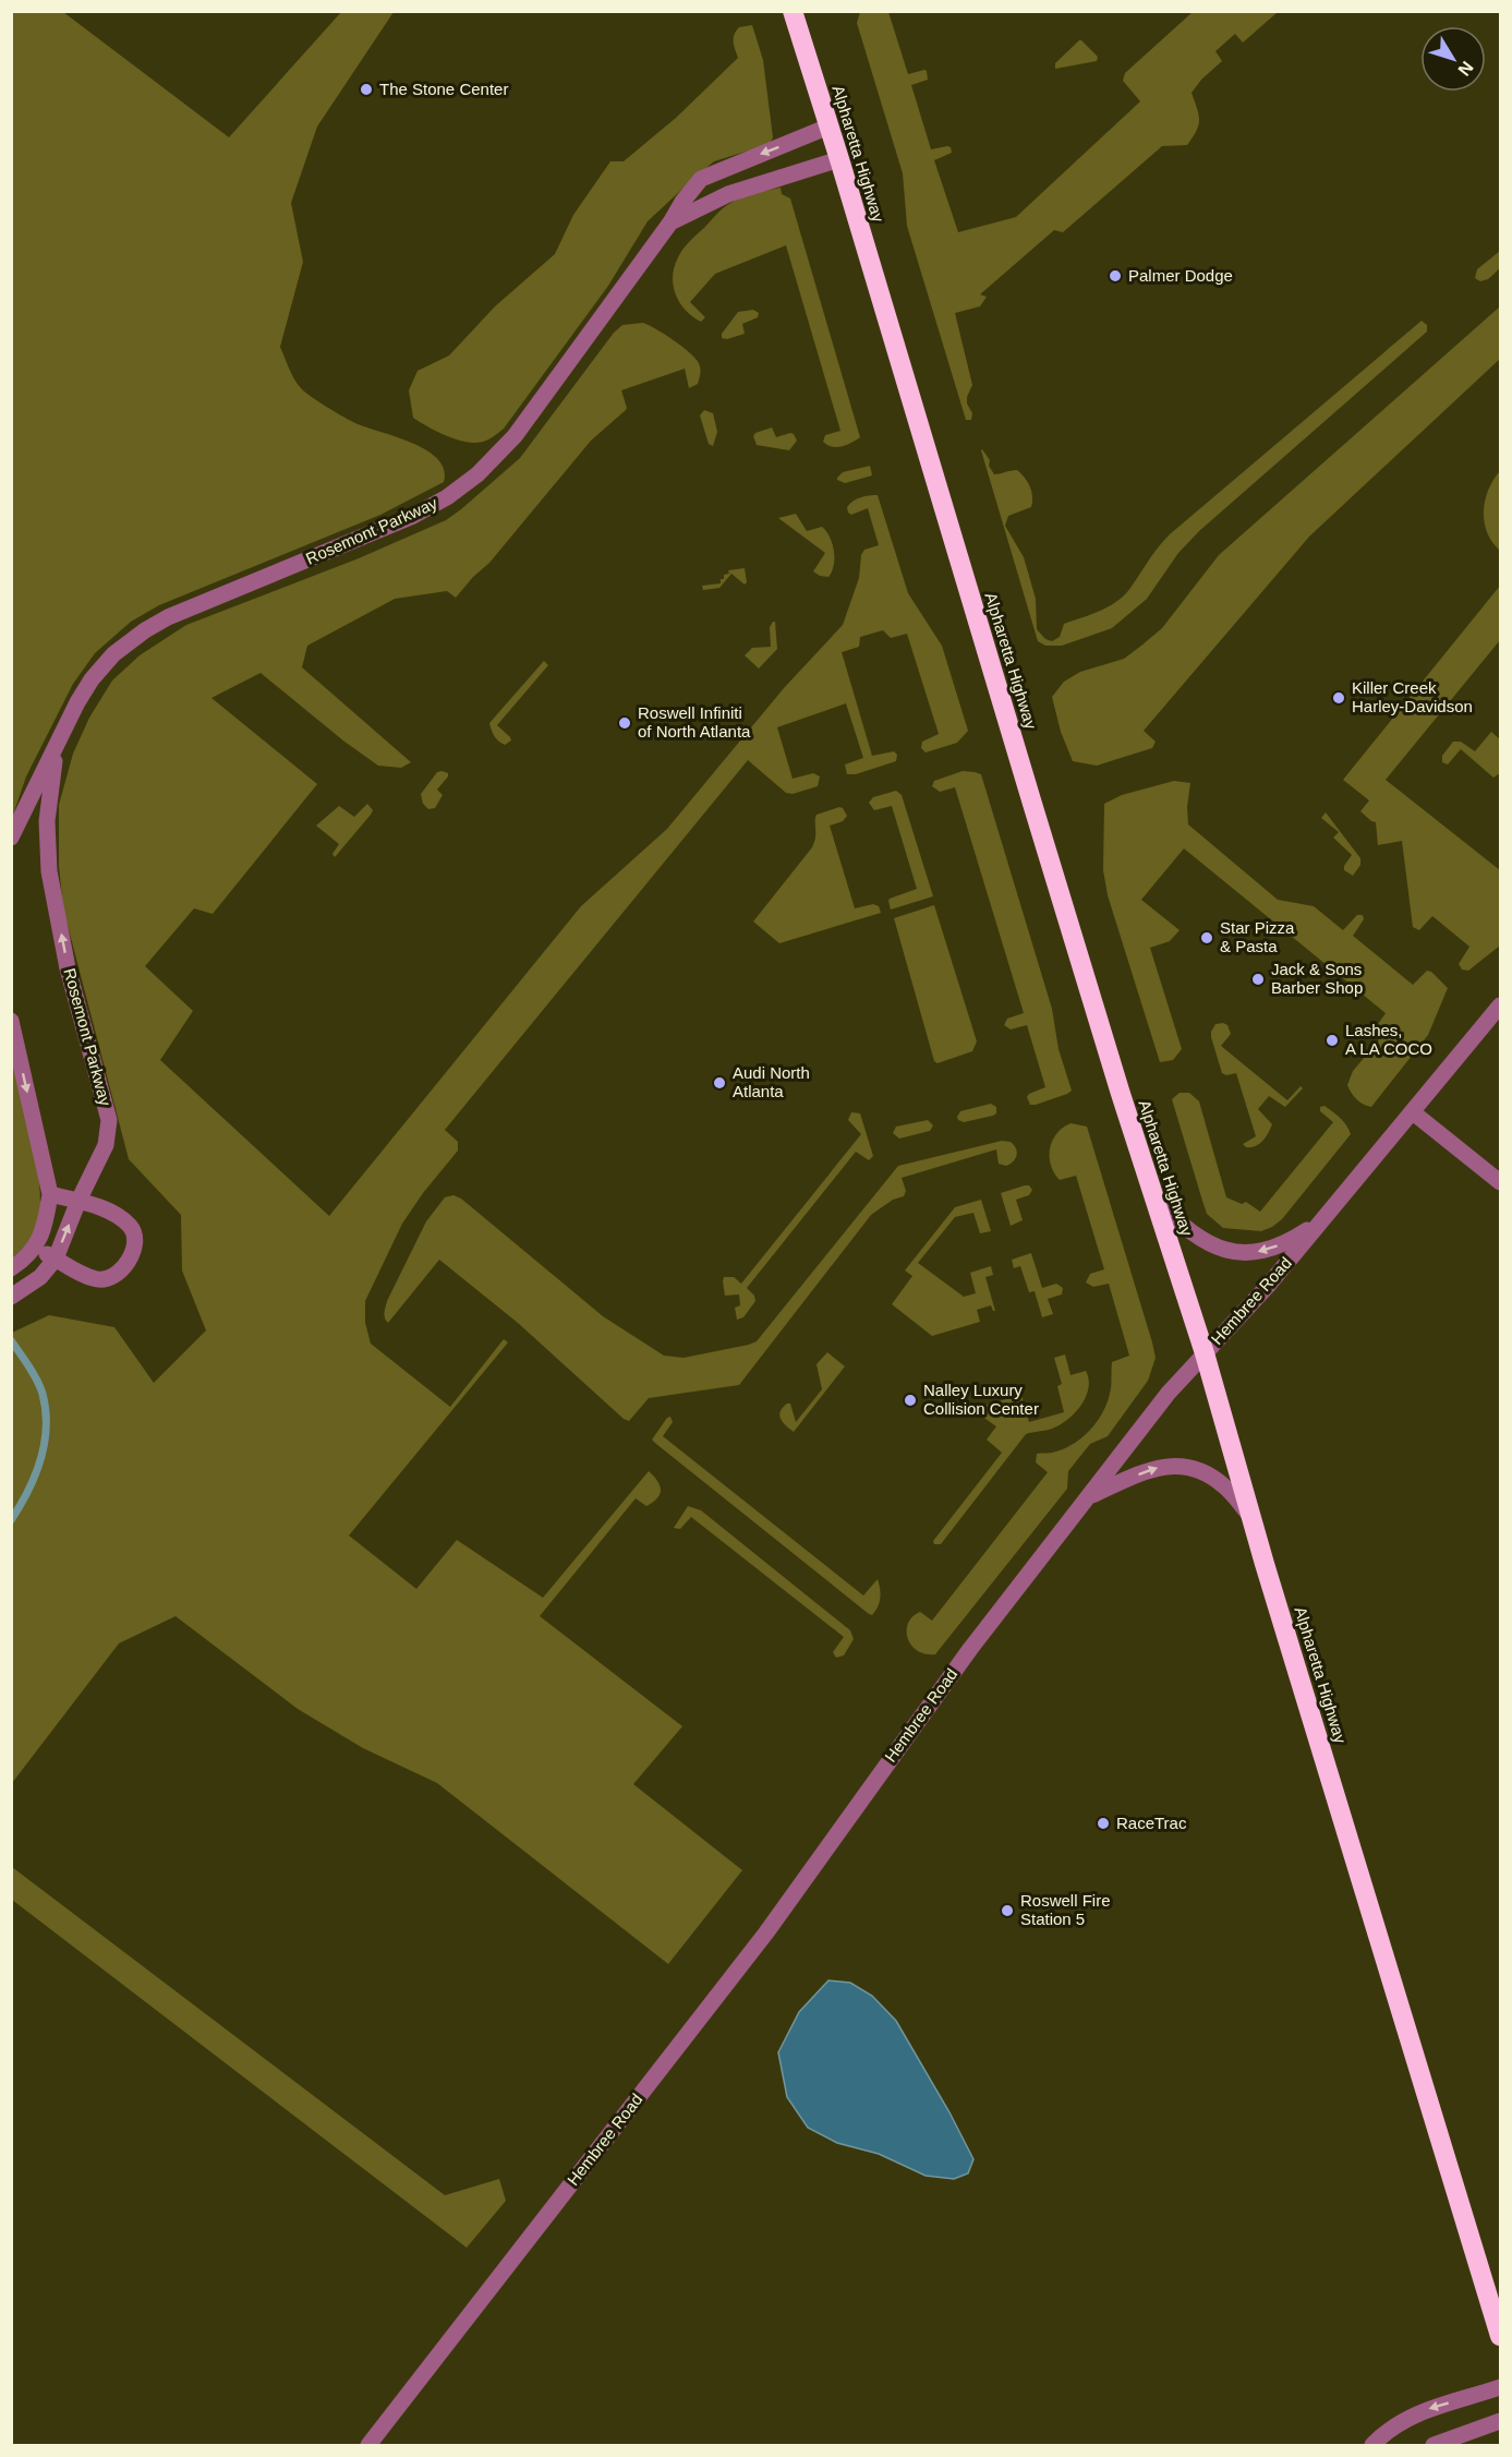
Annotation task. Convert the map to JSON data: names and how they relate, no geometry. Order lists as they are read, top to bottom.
{
  "streets": {
    "highway": ["Alpharetta Highway"],
    "street": ["Rosemont Parkway", "Hembree Road"]
  },
  "crossings": [
    ["Alpharetta Highway", "Rosemont Parkway"],
    ["Alpharetta Highway", "Hembree Road"]
  ],
  "places": [
    "The Stone Center",
    "Palmer Dodge",
    "Killer Creek Harley-Davidson",
    "Roswell Infiniti of North Atlanta",
    "Star Pizza & Pasta",
    "Jack & Sons Barber Shop",
    "Lashes, A LA COCO",
    "Audi North Atlanta",
    "Nalley Luxury Collision Center",
    "RaceTrac",
    "Roswell Fire Station 5"
  ],
  "north": "bottom right"
}
